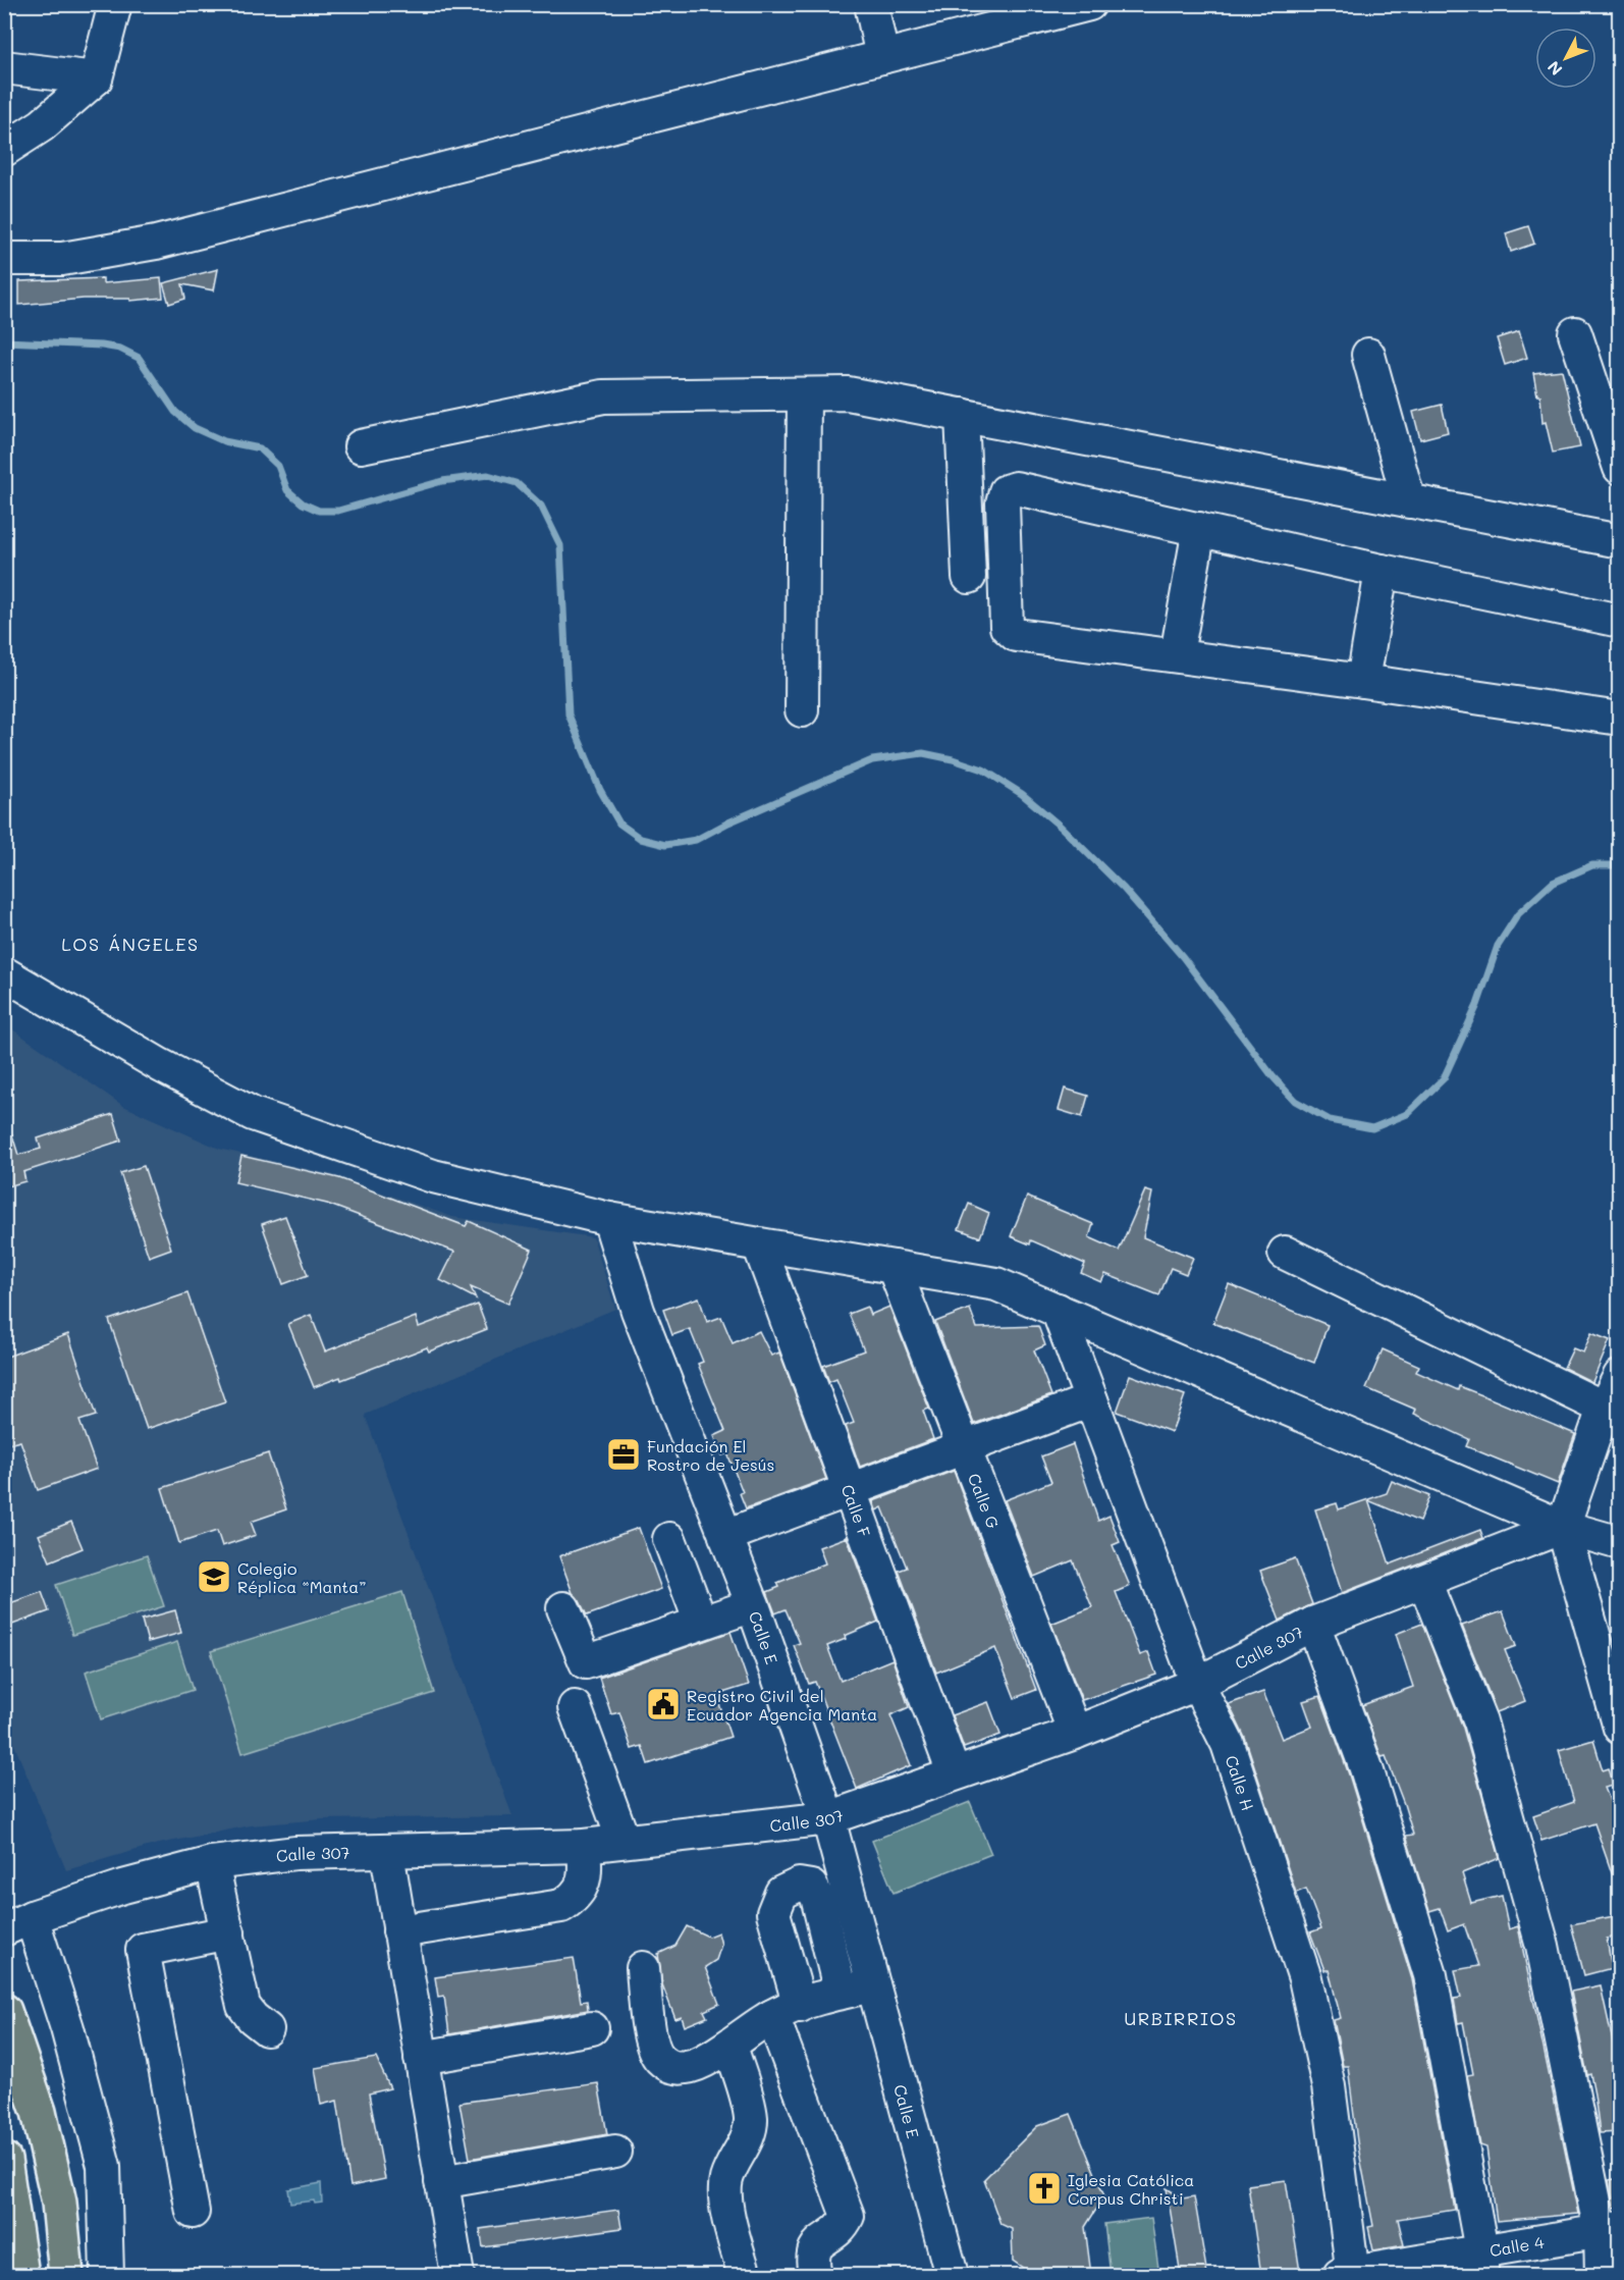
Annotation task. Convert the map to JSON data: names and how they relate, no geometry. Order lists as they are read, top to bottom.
{
  "streets": {
    "street": [
      "Calle G",
      "Calle F",
      "Calle E",
      "Calle 307",
      "Calle H",
      "Calle 4"
    ]
  },
  "crossings": [
    ["Calle G", "Calle 307"],
    ["Calle F", "Calle 307"],
    ["Calle E", "Calle 307"],
    ["Calle 307", "Calle H"],
    ["Calle H", "Calle 4"]
  ],
  "districts": ["LOS ÁNGELES", "URBIRRIOS"],
  "places": {
    "office": ["Fundación El Rostro de Jesús"],
    "school or university": ["Colegio Réplica “Manta”"],
    "public building": ["Registro Civil del Ecuador Agencia Manta"],
    "church": ["Iglesia Católica Corpus Christi"]
  },
  "north": "bottom left"
}
